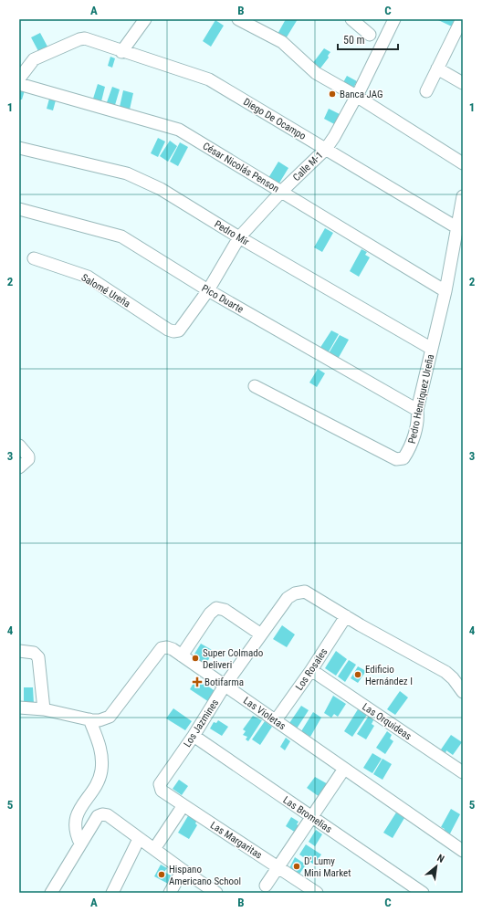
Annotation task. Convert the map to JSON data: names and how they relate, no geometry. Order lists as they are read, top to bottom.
{
  "streets": {
    "street": [
      "Diego De Ocampo",
      "Calle M-1",
      "César Nicolás Penson",
      "Pedro Mir",
      "Salomé Ureña",
      "Pico Duarte",
      "Pedro Henriquez Ureña",
      "Los Rosales",
      "Las Violetas",
      "Las Orquideas",
      "Los Jazmines",
      "Las Bromelias",
      "Las Margaritas"
    ]
  },
  "crossings": [
    ["Diego De Ocampo", "Calle M-1"],
    ["Diego De Ocampo", "Pedro Henriquez Ureña"],
    ["Calle M-1", "César Nicolás Penson"],
    ["Calle M-1", "Pedro Mir"],
    ["Calle M-1", "Salomé Ureña"],
    ["Calle M-1", "Pico Duarte"],
    ["César Nicolás Penson", "Pedro Henriquez Ureña"],
    ["Pedro Mir", "Pedro Henriquez Ureña"],
    ["Pico Duarte", "Pedro Henriquez Ureña"],
    ["Los Rosales", "Las Violetas"],
    ["Los Rosales", "Las Orquideas"],
    ["Los Rosales", "Los Jazmines"],
    ["Las Violetas", "Los Jazmines"],
    ["Los Jazmines", "Las Bromelias"],
    ["Los Jazmines", "Las Margaritas"]
  ],
  "places": {
    "other": [
      "Banca JAG",
      "Super Colmado Deliveri",
      "Edificio Hernández I",
      "D' Lumy Mini Market",
      "Hispano Americano School"
    ],
    "health": ["Botifarma"]
  },
  "scale_bar": "50 m",
  "north": "top right",
  "grid": {
    "columns": ["A", "B", "C"],
    "rows": [
      "1",
      "2",
      "3",
      "4",
      "5"
    ]
  }
}
